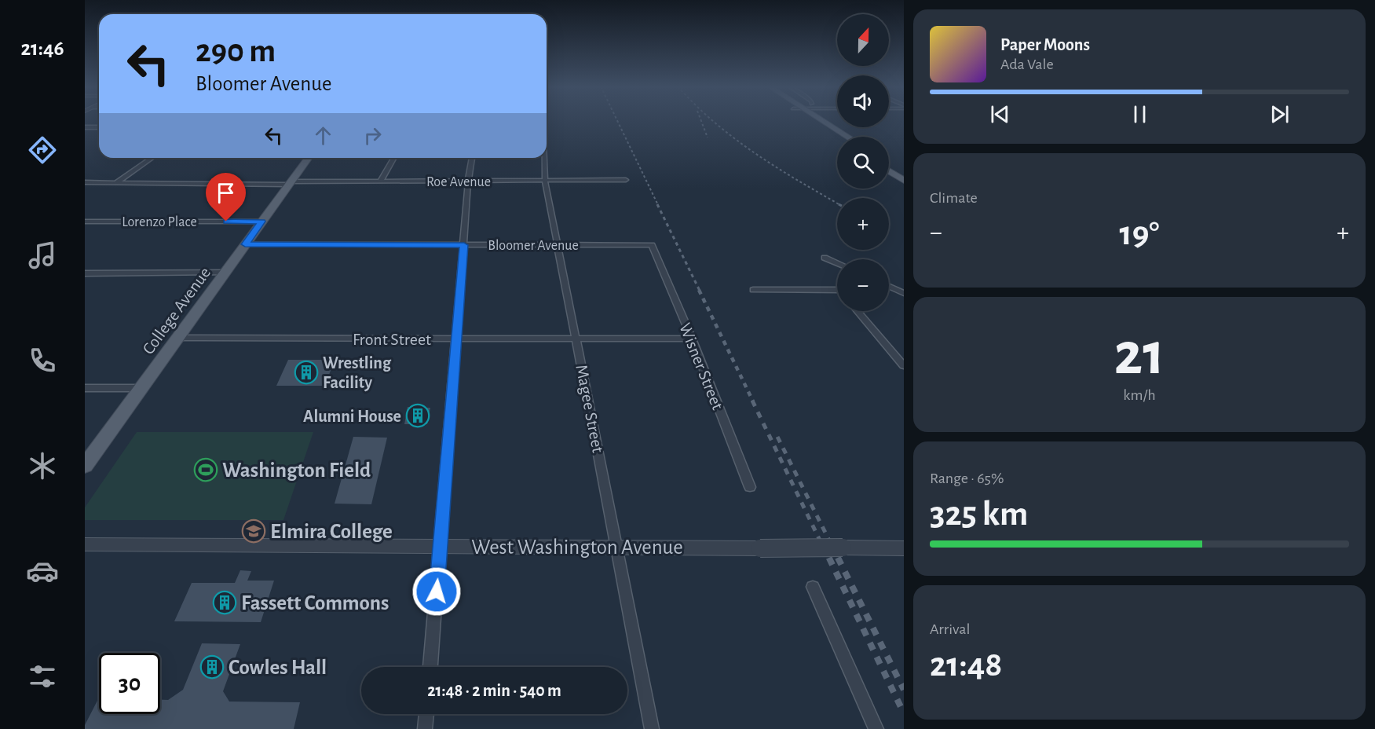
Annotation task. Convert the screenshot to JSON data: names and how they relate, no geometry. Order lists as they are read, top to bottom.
{
  "streets": {
    "main road": ["College Avenue"],
    "street": [
      "Roe Avenue",
      "Lorenzo Place",
      "Bloomer Avenue",
      "Front Street",
      "Wisner Street",
      "Magee Street",
      "West Washington Avenue"
    ]
  },
  "crossings": [
    ["Roe Avenue", "College Avenue"],
    ["Roe Avenue", "Magee Street"],
    ["Lorenzo Place", "College Avenue"],
    ["Bloomer Avenue", "College Avenue"],
    ["Bloomer Avenue", "Wisner Street"],
    ["Bloomer Avenue", "Magee Street"],
    ["College Avenue", "Front Street"],
    ["Front Street", "Wisner Street"],
    ["Front Street", "Magee Street"],
    ["Magee Street", "West Washington Avenue"]
  ],
  "places": {
    "building": [
      "Wrestling Facility",
      "Alumni House",
      "Fassett Commons",
      "Cowles Hall"
    ],
    "sports": ["Washington Field"],
    "school or university": ["Elmira College"]
  },
  "north": "top",
  "page": {
    "tabs": "21:46",
    "map_buttons": ["+", "−"],
    "turn": ["290 m", "Bloomer Avenue"],
    "song": ["Paper Moons", "Ada Vale"],
    "tile": [
      "Climate",
      ["21", "km/h"],
      ["Range · 65%", "325 km"],
      ["Arrival", "21:48"]
    ],
    "heat": ["−", "19°", "+"],
    "limit": "30",
    "trip": "21:48 · 2 min · 540 m"
  }
}
